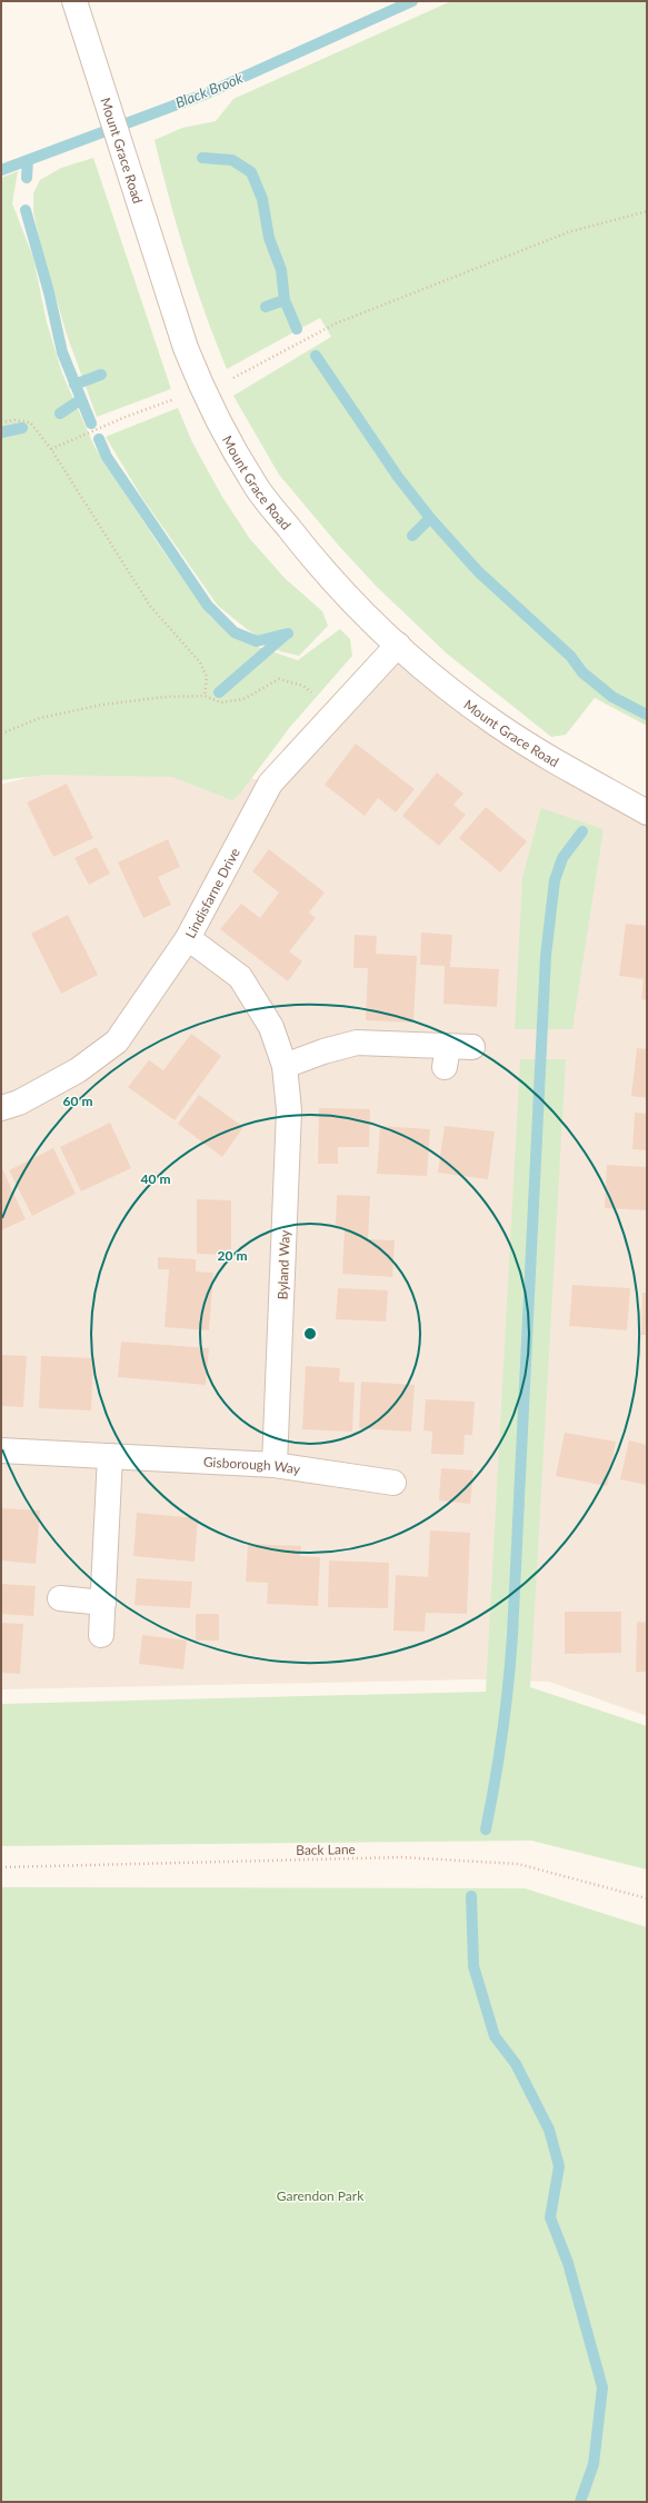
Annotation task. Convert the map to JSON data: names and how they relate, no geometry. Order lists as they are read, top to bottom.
{
  "streets": {
    "street": [
      "Mount Grace Road",
      "Lindisfarne Drive",
      "Byland Way",
      "Gisborough Way"
    ],
    "path": ["Back Lane"]
  },
  "crossings": [
    ["Mount Grace Road", "Lindisfarne Drive"],
    ["Lindisfarne Drive", "Byland Way"],
    ["Byland Way", "Gisborough Way"]
  ],
  "water": ["Black Brook"],
  "parks": ["Garendon Park"],
  "rings": ["60 m", "40 m", "20 m"]
}
